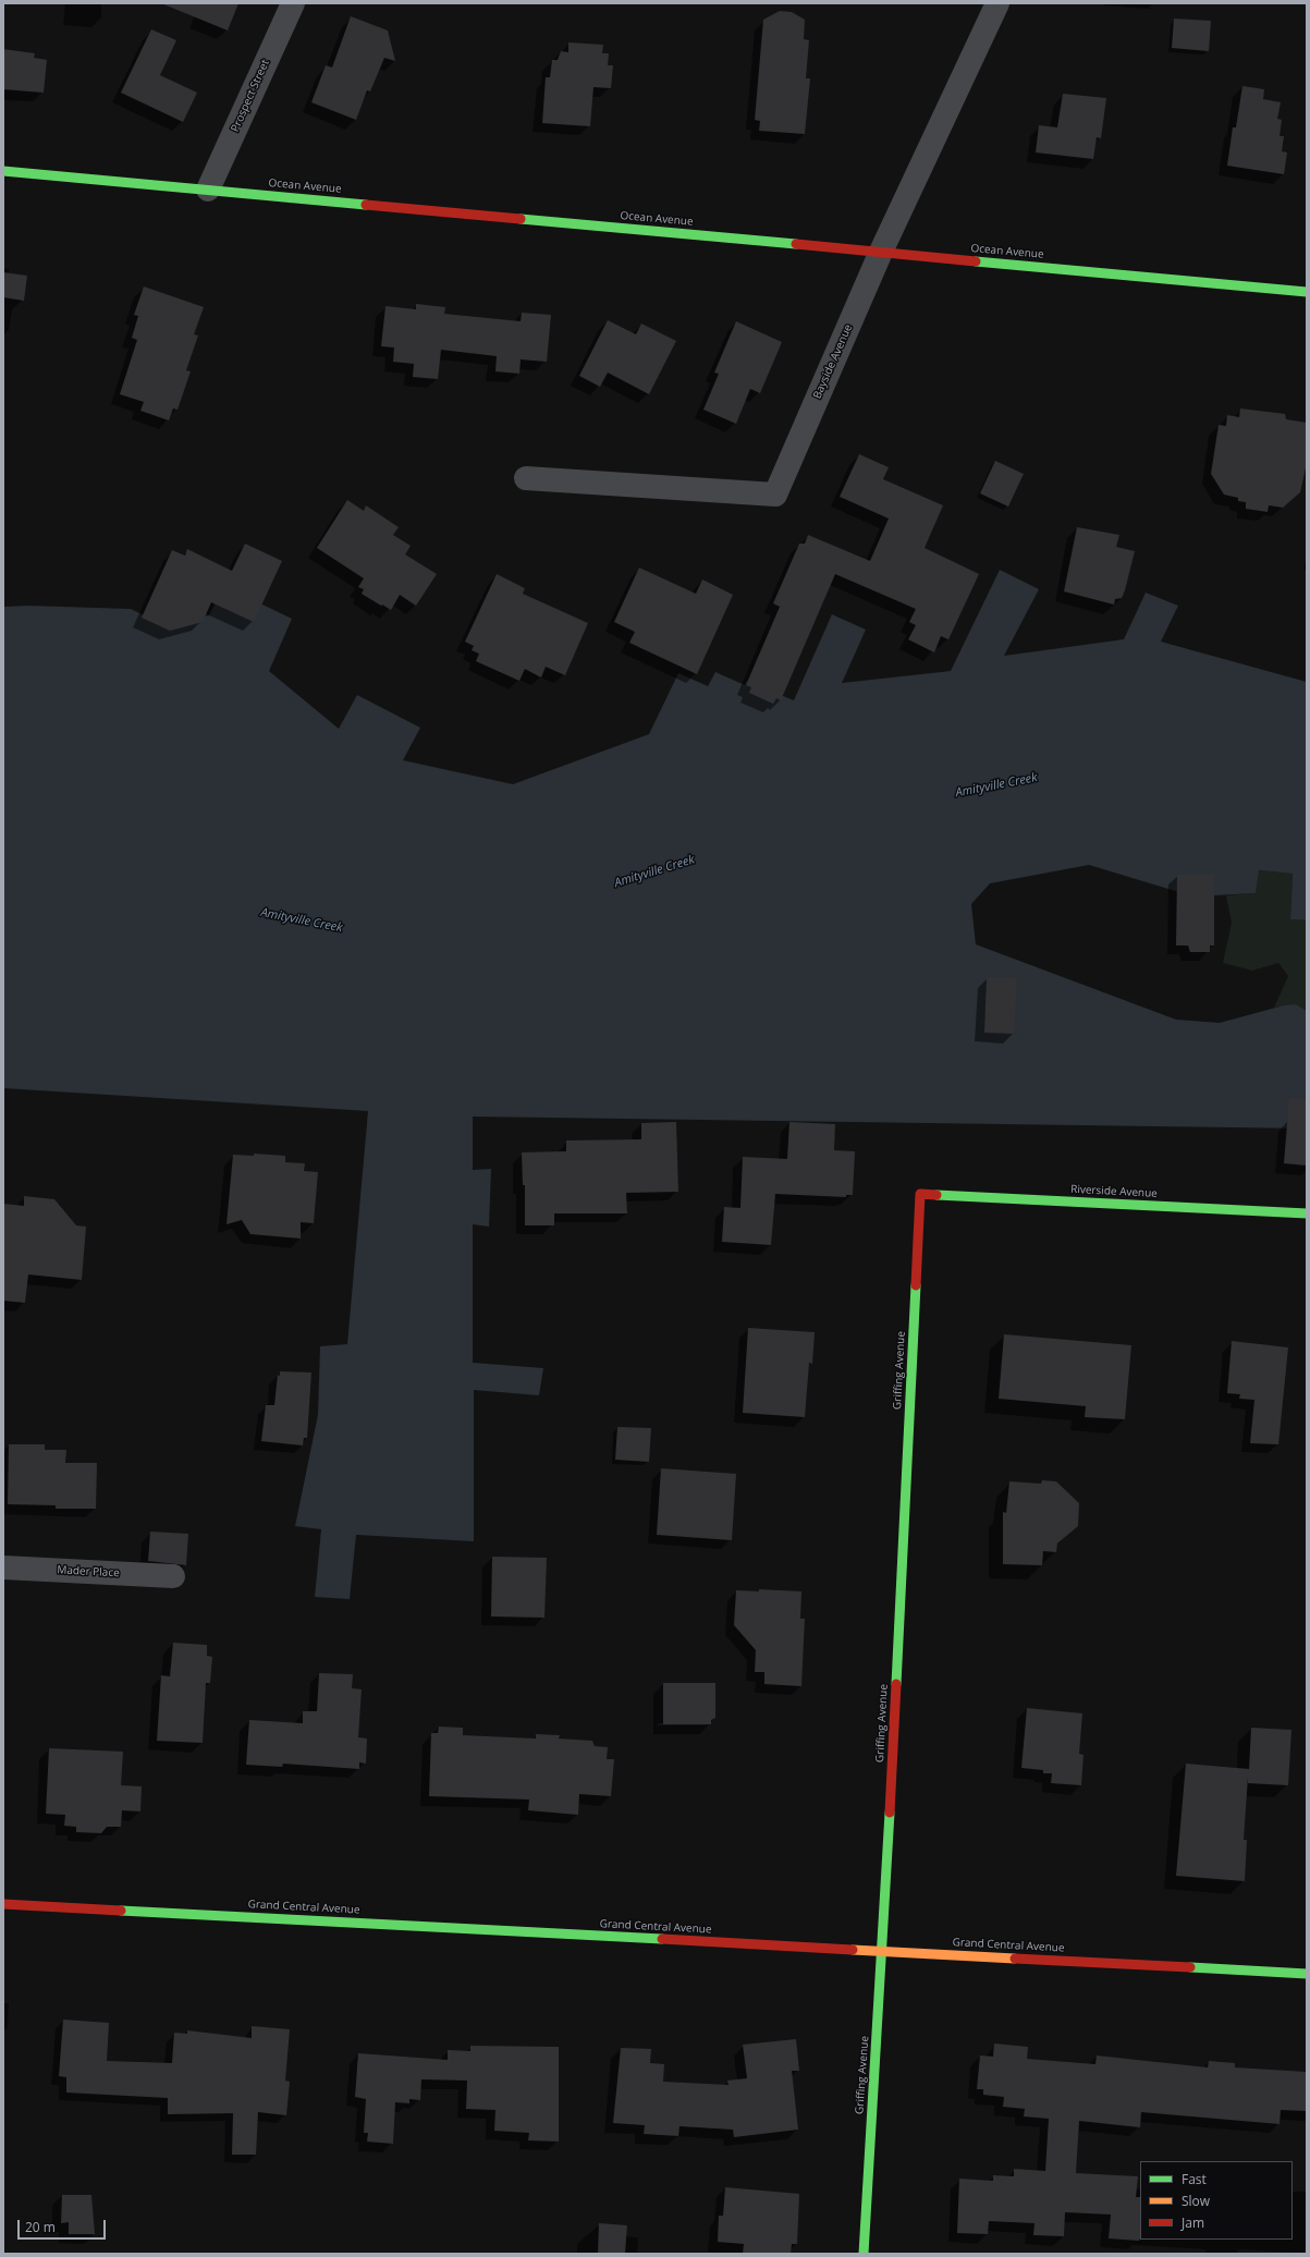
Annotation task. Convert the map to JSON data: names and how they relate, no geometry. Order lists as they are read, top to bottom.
{
  "streets": {
    "street": [
      "Prospect Street",
      "Ocean Avenue",
      "Bayside Avenue",
      "Riverside Avenue",
      "Griffing Avenue",
      "Mader Place",
      "Grand Central Avenue"
    ]
  },
  "crossings": [
    ["Prospect Street", "Ocean Avenue"],
    ["Ocean Avenue", "Bayside Avenue"],
    ["Riverside Avenue", "Griffing Avenue"],
    ["Griffing Avenue", "Grand Central Avenue"]
  ],
  "water": ["Amityville Creek"],
  "legend": ["Fast", "Slow", "Jam"],
  "scale_bar": "20 m"
}
